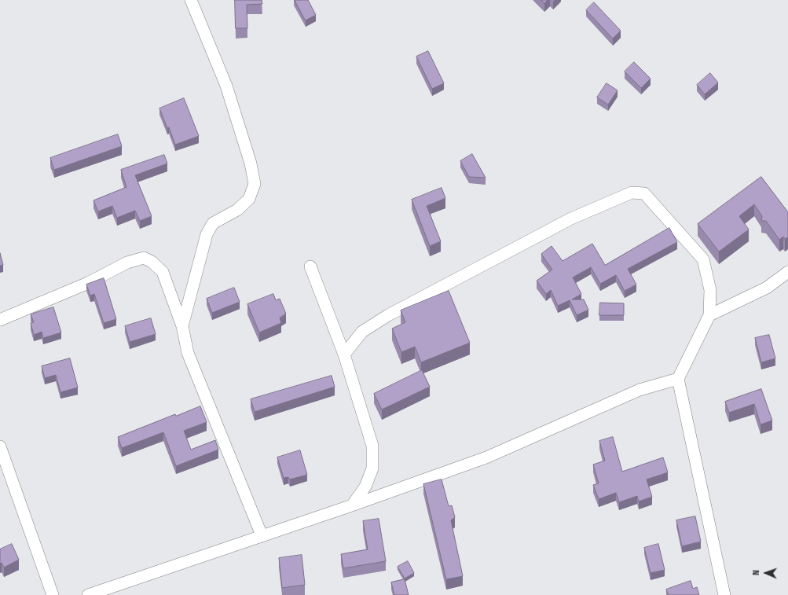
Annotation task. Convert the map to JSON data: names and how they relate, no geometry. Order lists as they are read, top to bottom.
{
  "north": "left"
}
